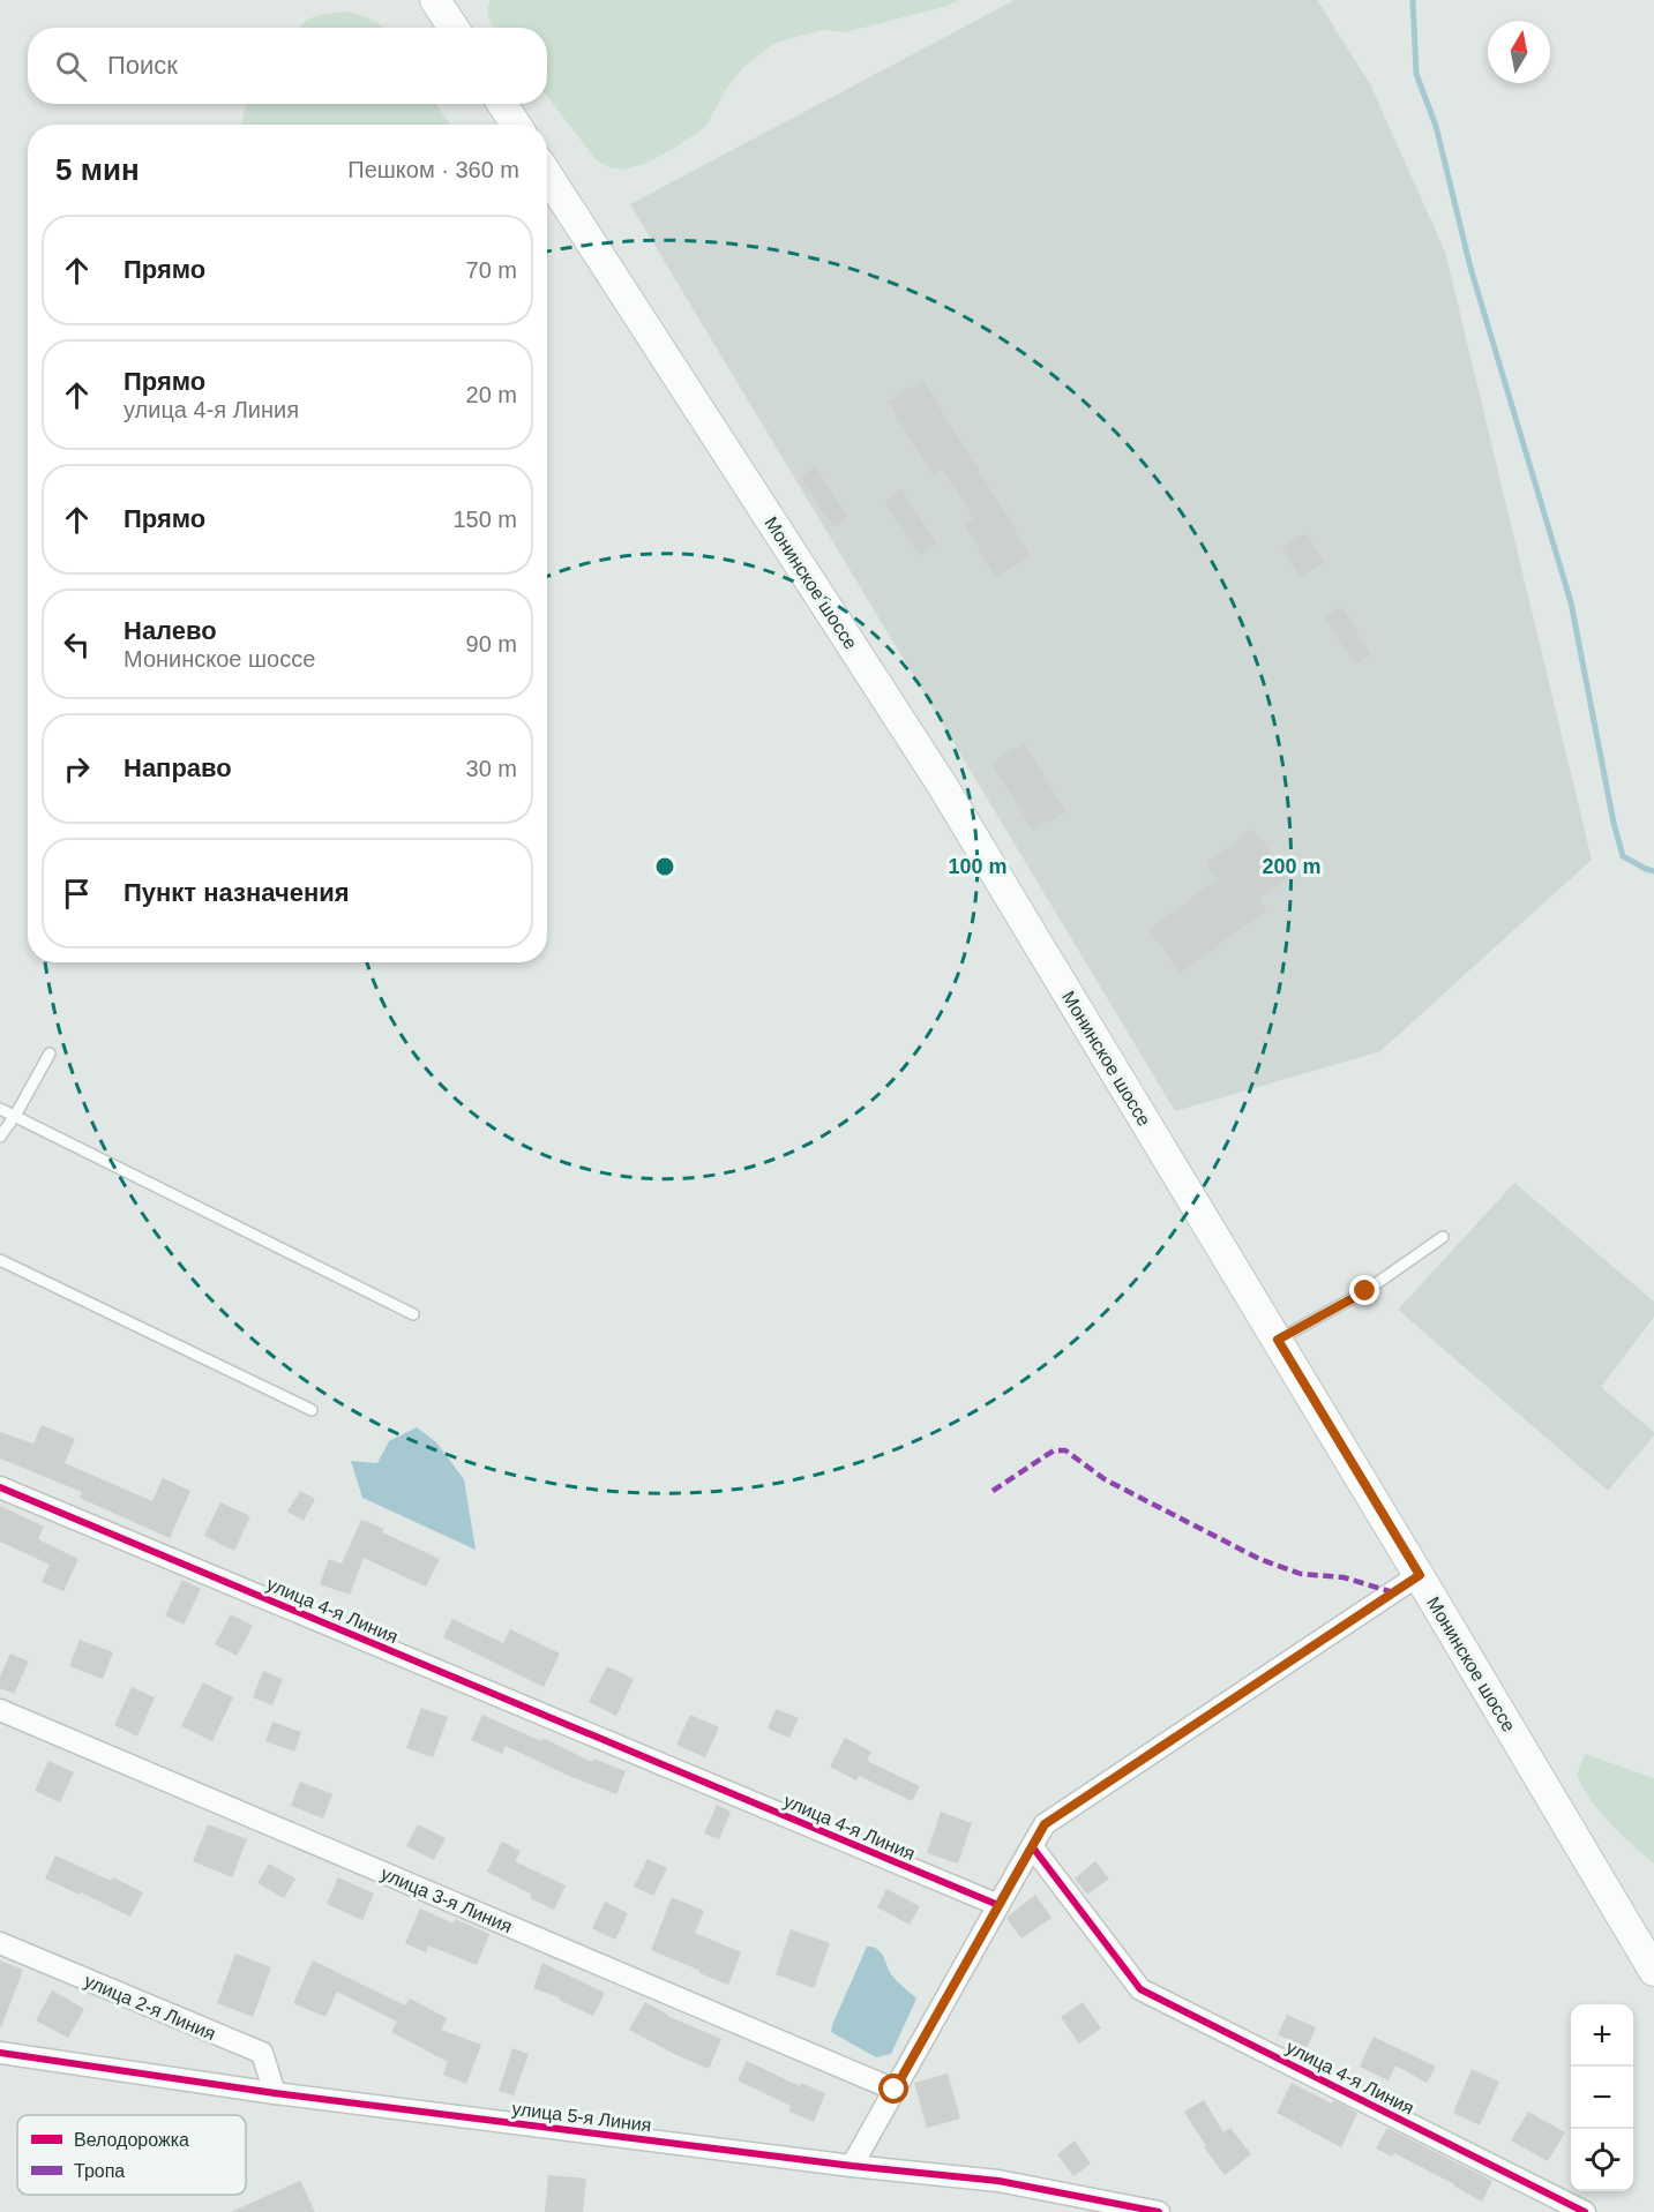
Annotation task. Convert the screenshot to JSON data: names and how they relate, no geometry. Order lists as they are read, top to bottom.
{
  "streets": {
    "main road": ["Монинское шоссе"],
    "street": [
      "улица 4-я Линия",
      "улица 3-я Линия",
      "улица 2-я Линия",
      "улица 5-я Линия"
    ]
  },
  "crossings": [
    ["улица 2-я Линия", "улица 5-я Линия"]
  ],
  "legend": ["Велодорожка", "Тропа"],
  "north": "top",
  "page": {
    "search": "Поиск",
    "heading": ["5 мин", "Пешком · 360 m"],
    "list": [
      ["Прямо", "70 m"],
      ["Прямо", "улица 4-я Линия", "20 m"],
      ["Прямо", "150 m"],
      ["Налево", "Монинское шоссе", "90 m"],
      ["Направо", "30 m"],
      "Пункт назначения"
    ],
    "map_buttons": ["+", "−"]
  },
  "rings": ["100 m", "200 m"]
}
